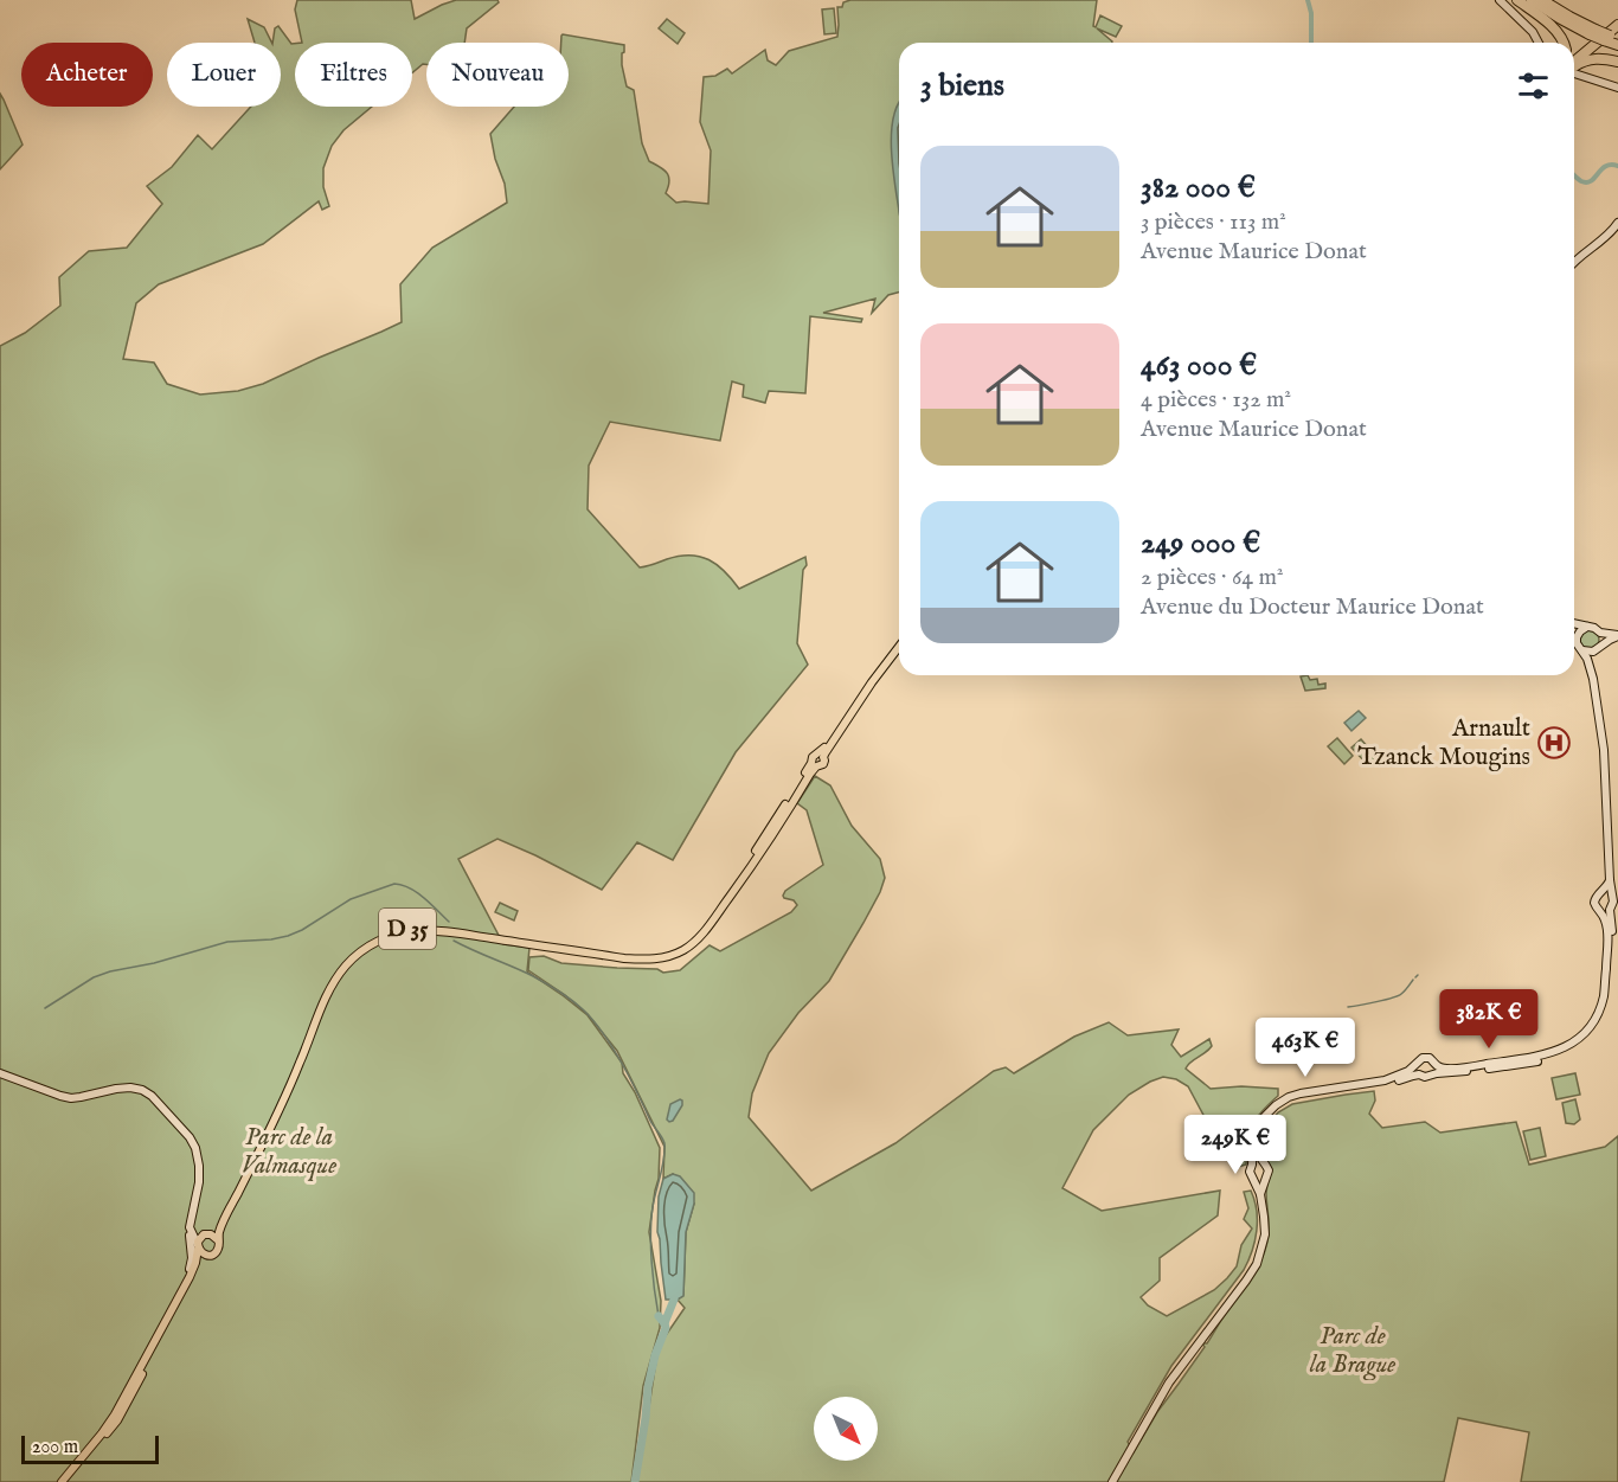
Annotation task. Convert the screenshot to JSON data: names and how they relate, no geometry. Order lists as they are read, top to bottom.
{
  "streets": {
    "main road": ["D 35"]
  },
  "parks": ["Parc de la Valmasque", "Parc de la Brague"],
  "places": {
    "hospital": ["Arnault Tzanck Mougins"]
  },
  "scale_bar": "200 m",
  "north": "bottom right",
  "page": {
    "chip": [
      "Acheter",
      "Louer",
      "Filtres",
      "Nouveau"
    ],
    "heading": "3 biens",
    "list": [
      {
        "name": "382 000 €",
        "note": "3 pièces · 113 m² · Avenue Maurice Donat"
      },
      {
        "name": "463 000 €",
        "note": "4 pièces · 132 m² · Avenue Maurice Donat"
      },
      {
        "name": "249 000 €",
        "note": "2 pièces · 64 m² · Avenue du Docteur Maurice Donat"
      }
    ],
    "price": ["382K €", "463K €", "249K €"],
    "scale": "200 m"
  }
}
